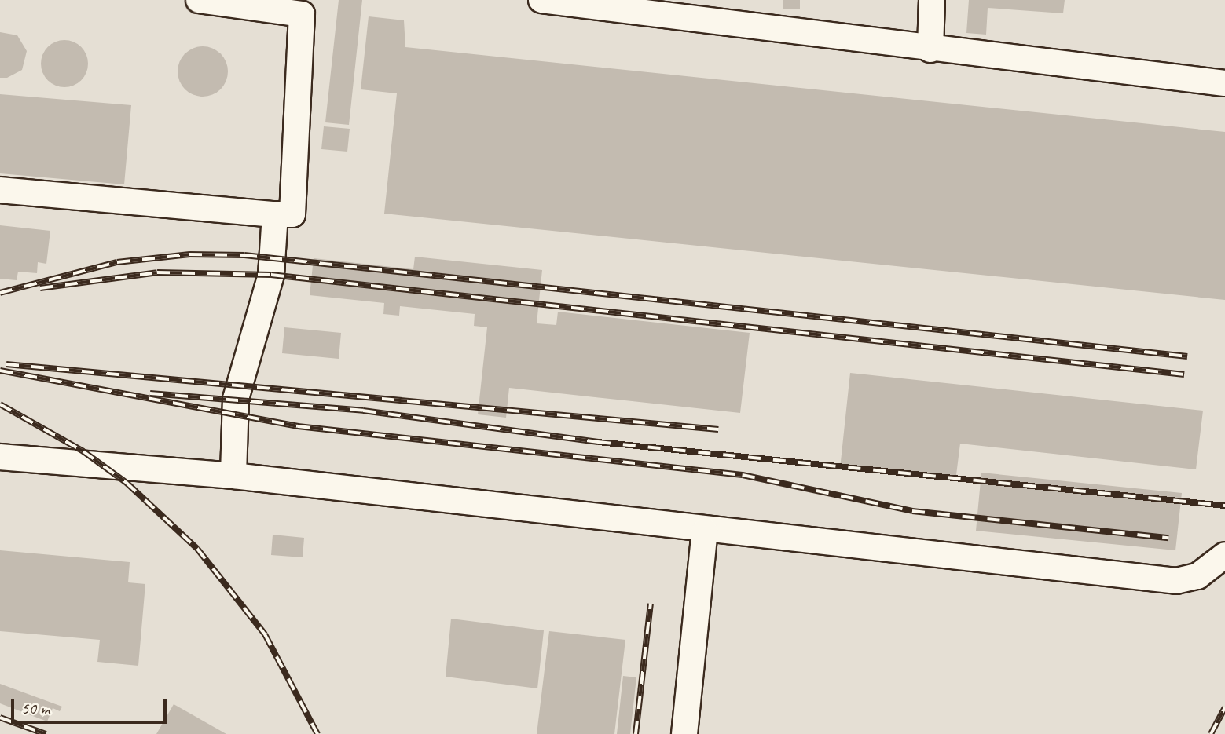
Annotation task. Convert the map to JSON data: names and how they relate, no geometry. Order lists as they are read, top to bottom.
{
  "scale_bar": "50 m"
}
